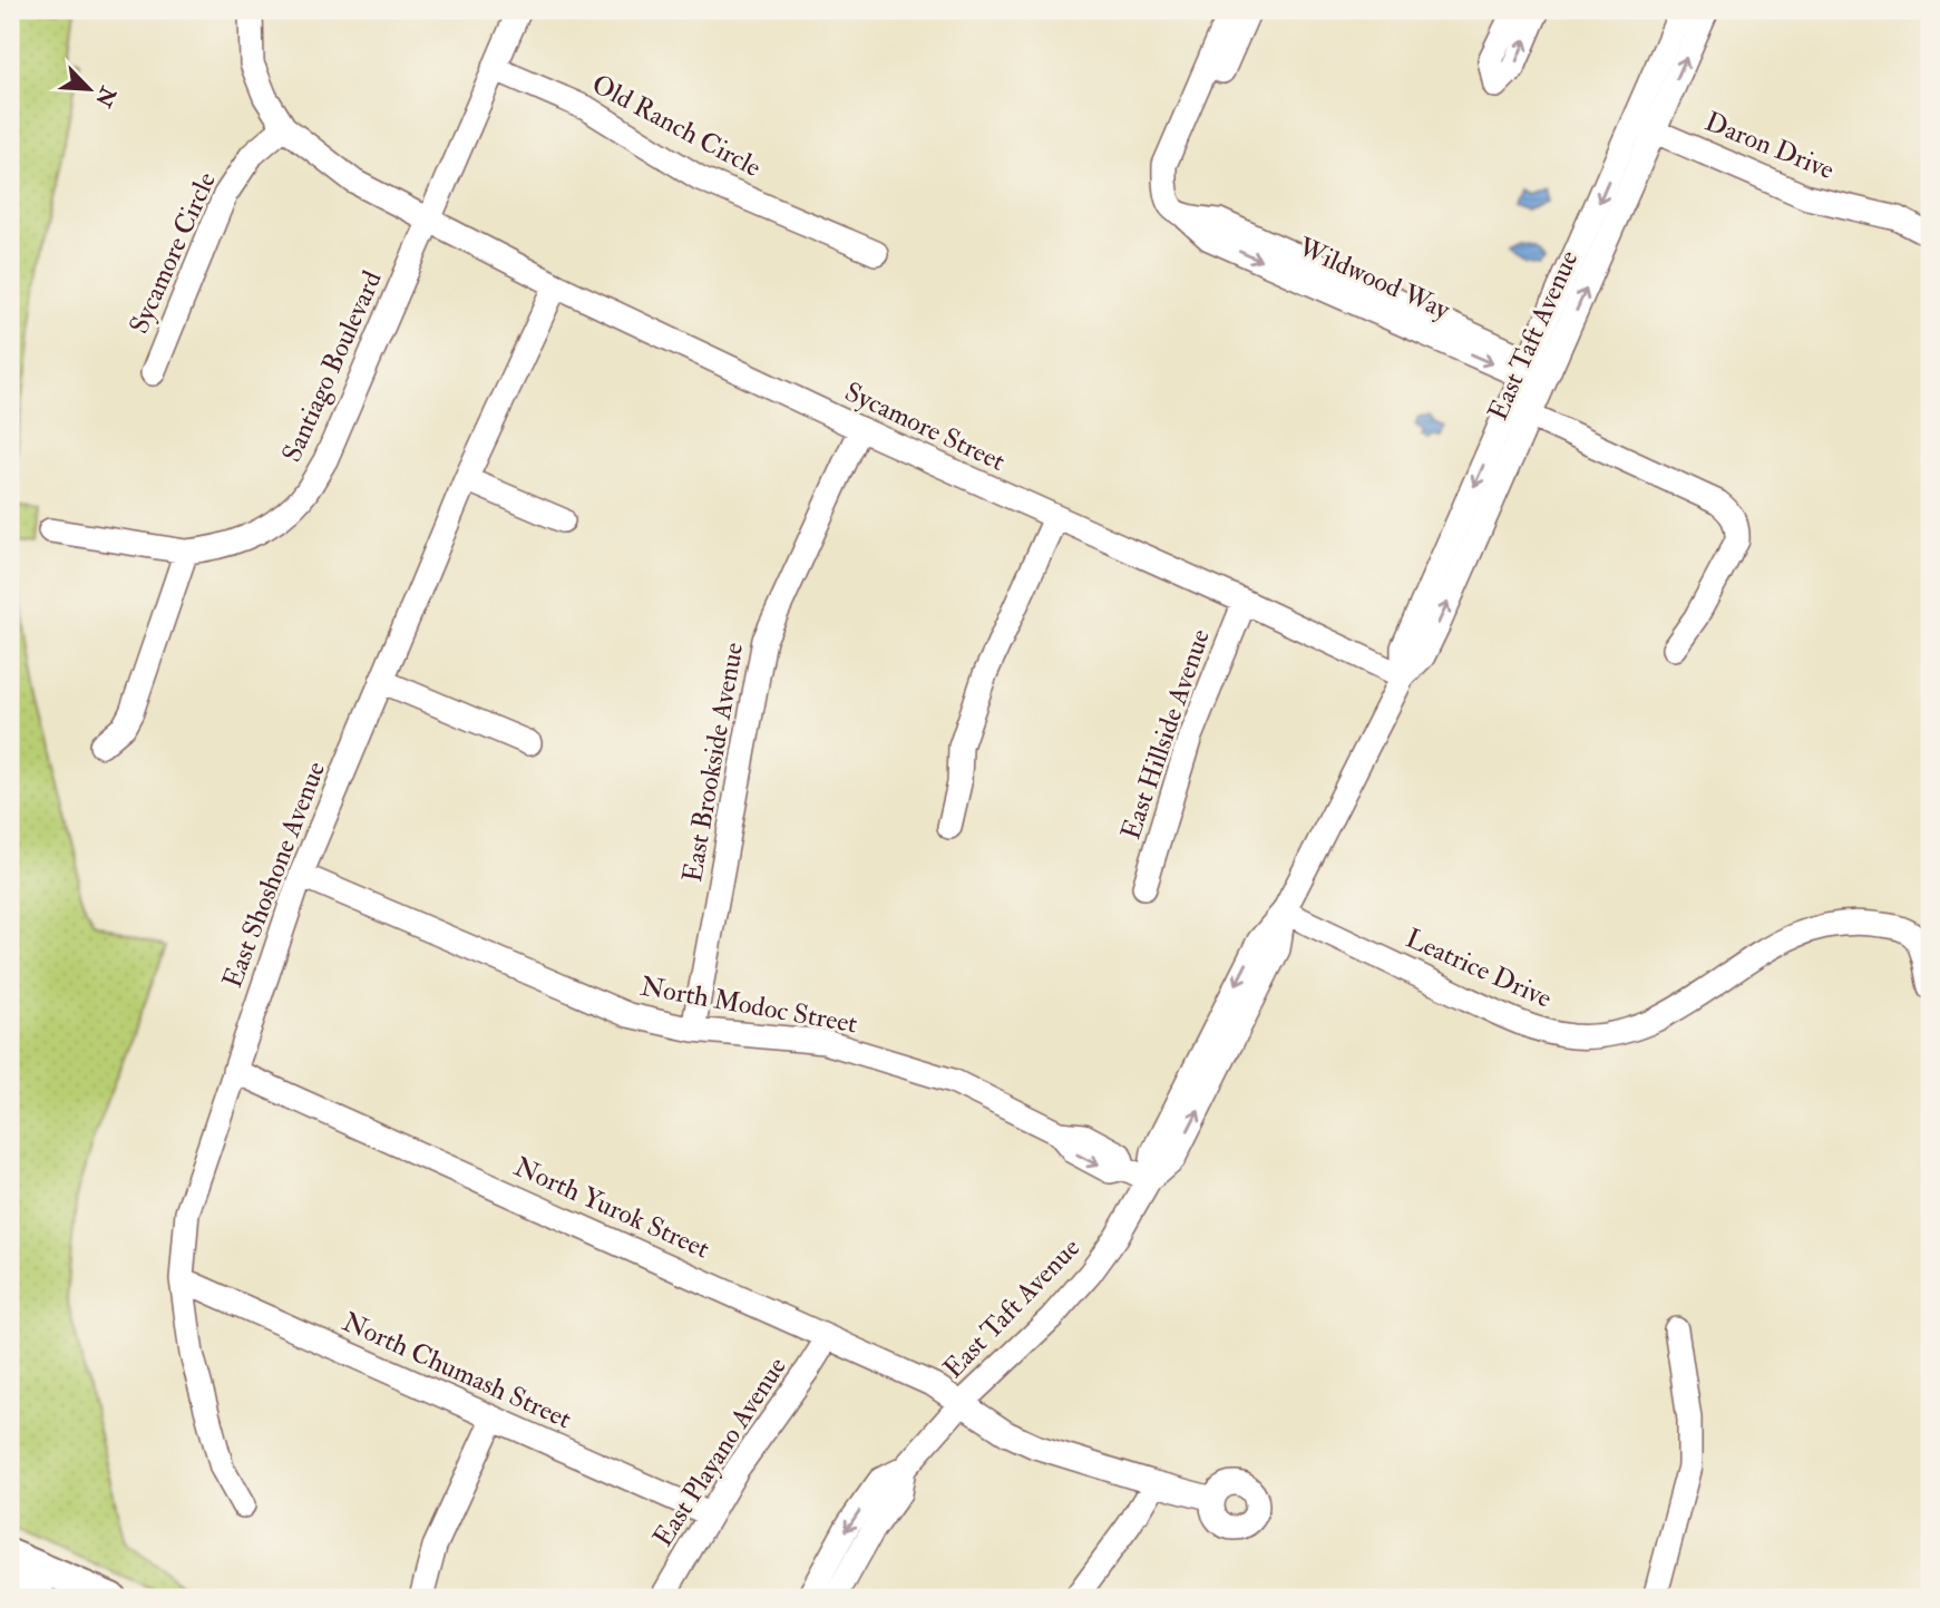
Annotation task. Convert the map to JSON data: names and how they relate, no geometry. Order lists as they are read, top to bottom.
{
  "streets": {
    "street": [
      "Old Ranch Circle",
      "Daron Drive",
      "Sycamore Circle",
      "Wildwood Way",
      "East Taft Avenue",
      "Santiago Boulevard",
      "Sycamore Street",
      "East Hillside Avenue",
      "East Brookside Avenue",
      "East Shoshone Avenue",
      "Leatrice Drive",
      "North Modoc Street",
      "North Yurok Street",
      "North Chumash Street",
      "East Playano Avenue"
    ]
  },
  "crossings": [
    ["Old Ranch Circle", "Santiago Boulevard"],
    ["Daron Drive", "East Taft Avenue"],
    ["Wildwood Way", "East Taft Avenue"],
    ["East Taft Avenue", "Sycamore Street"],
    ["East Taft Avenue", "Leatrice Drive"],
    ["East Taft Avenue", "North Modoc Street"],
    ["East Taft Avenue", "North Yurok Street"],
    ["Santiago Boulevard", "Sycamore Street"],
    ["Sycamore Street", "East Hillside Avenue"],
    ["Sycamore Street", "East Brookside Avenue"],
    ["Sycamore Street", "East Shoshone Avenue"],
    ["East Brookside Avenue", "North Modoc Street"],
    ["East Shoshone Avenue", "North Modoc Street"],
    ["East Shoshone Avenue", "North Yurok Street"],
    ["East Shoshone Avenue", "North Chumash Street"],
    ["North Yurok Street", "East Playano Avenue"],
    ["North Chumash Street", "East Playano Avenue"]
  ],
  "north": "bottom right"
}
